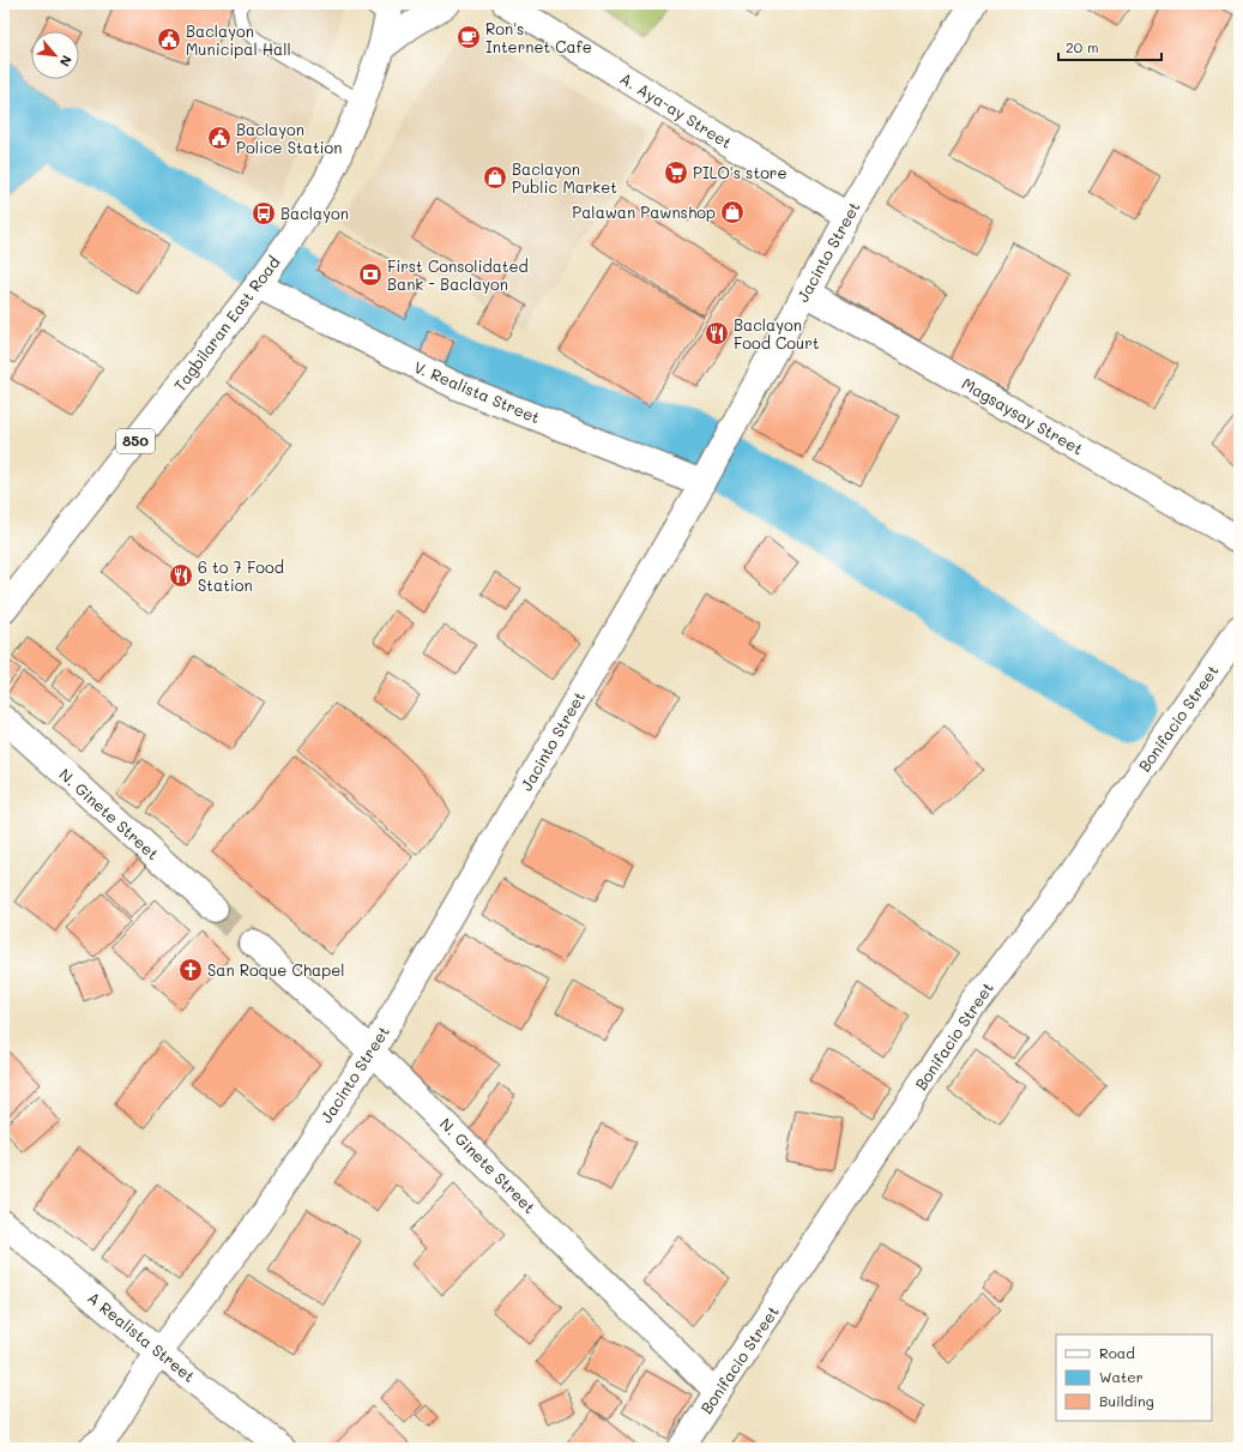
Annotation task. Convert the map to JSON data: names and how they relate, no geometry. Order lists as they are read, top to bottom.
{
  "streets": {
    "street": [
      "A. Aya-ay Street",
      "Jacinto Street",
      "Tagbilaran East Road",
      "V. Realista Street",
      "Magsaysay Street",
      "850",
      "Bonifacio Street",
      "N. Ginete Street",
      "A Realista Street"
    ]
  },
  "crossings": [
    ["A. Aya-ay Street", "Jacinto Street"],
    ["Jacinto Street", "V. Realista Street"],
    ["Jacinto Street", "Magsaysay Street"],
    ["Jacinto Street", "N. Ginete Street"],
    ["Jacinto Street", "A Realista Street"],
    ["Tagbilaran East Road", "V. Realista Street"],
    ["Bonifacio Street", "N. Ginete Street"]
  ],
  "places": {
    "cafe": ["Ron's Internet Cafe"],
    "public building": ["Baclayon Municipal Hall", "Baclayon Police Station"],
    "supermarket": ["PILO's store"],
    "shop": ["Baclayon Public Market", "Palawan Pawnshop"],
    "bus stop": ["Baclayon"],
    "bank": ["First Consolidated Bank - Baclayon"],
    "restaurant": ["Baclayon Food Court", "6 to 7 Food Station"],
    "church": ["San Roque Chapel"]
  },
  "legend": ["Road", "Water", "Building"],
  "scale_bar": "20 m",
  "north": "bottom right"
}
